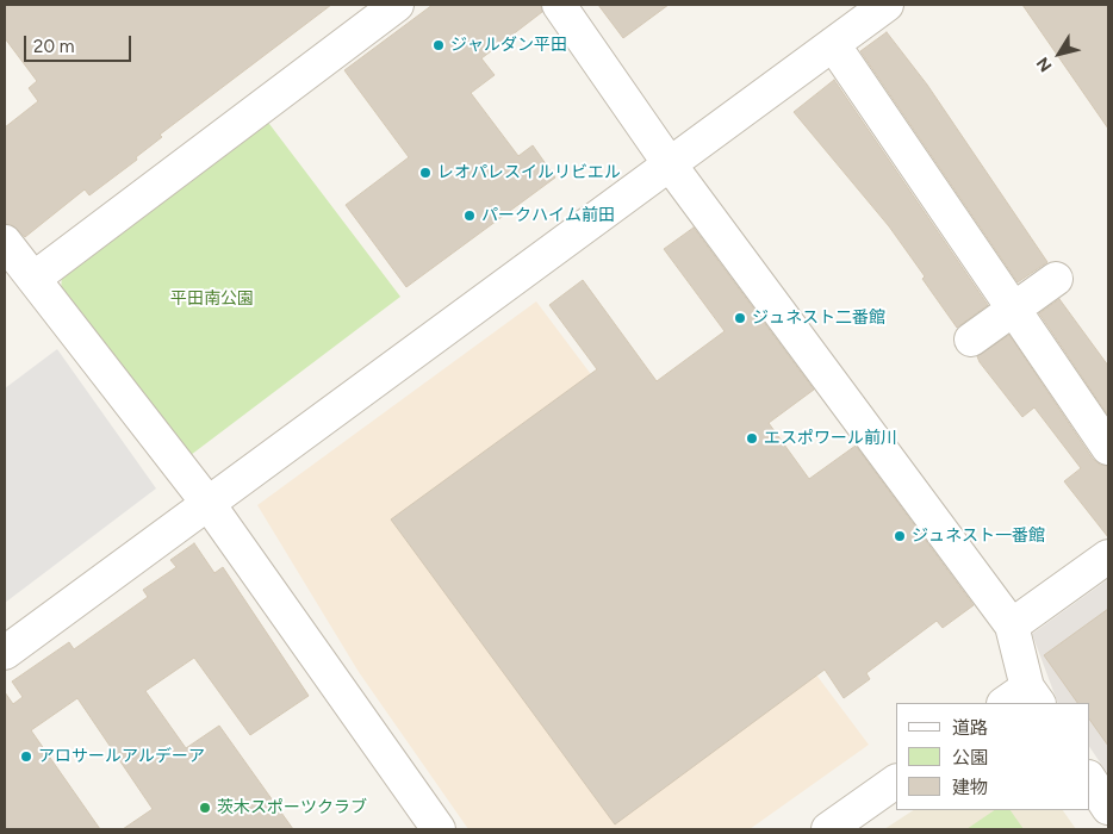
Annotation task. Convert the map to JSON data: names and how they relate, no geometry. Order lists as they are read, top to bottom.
{
  "parks": ["平田南公園"],
  "places": [
    "ジャルダン平田",
    "レオパレスイルリビエル",
    "パークハイム前田",
    "ジュネスト二番館",
    "エスポワール前川",
    "ジュネスト一番館",
    "アロサールアルデーア",
    "茨木スポーツクラブ"
  ],
  "legend": ["道路", "公園", "建物"],
  "scale_bar": "20 m",
  "north": "bottom left"
}
